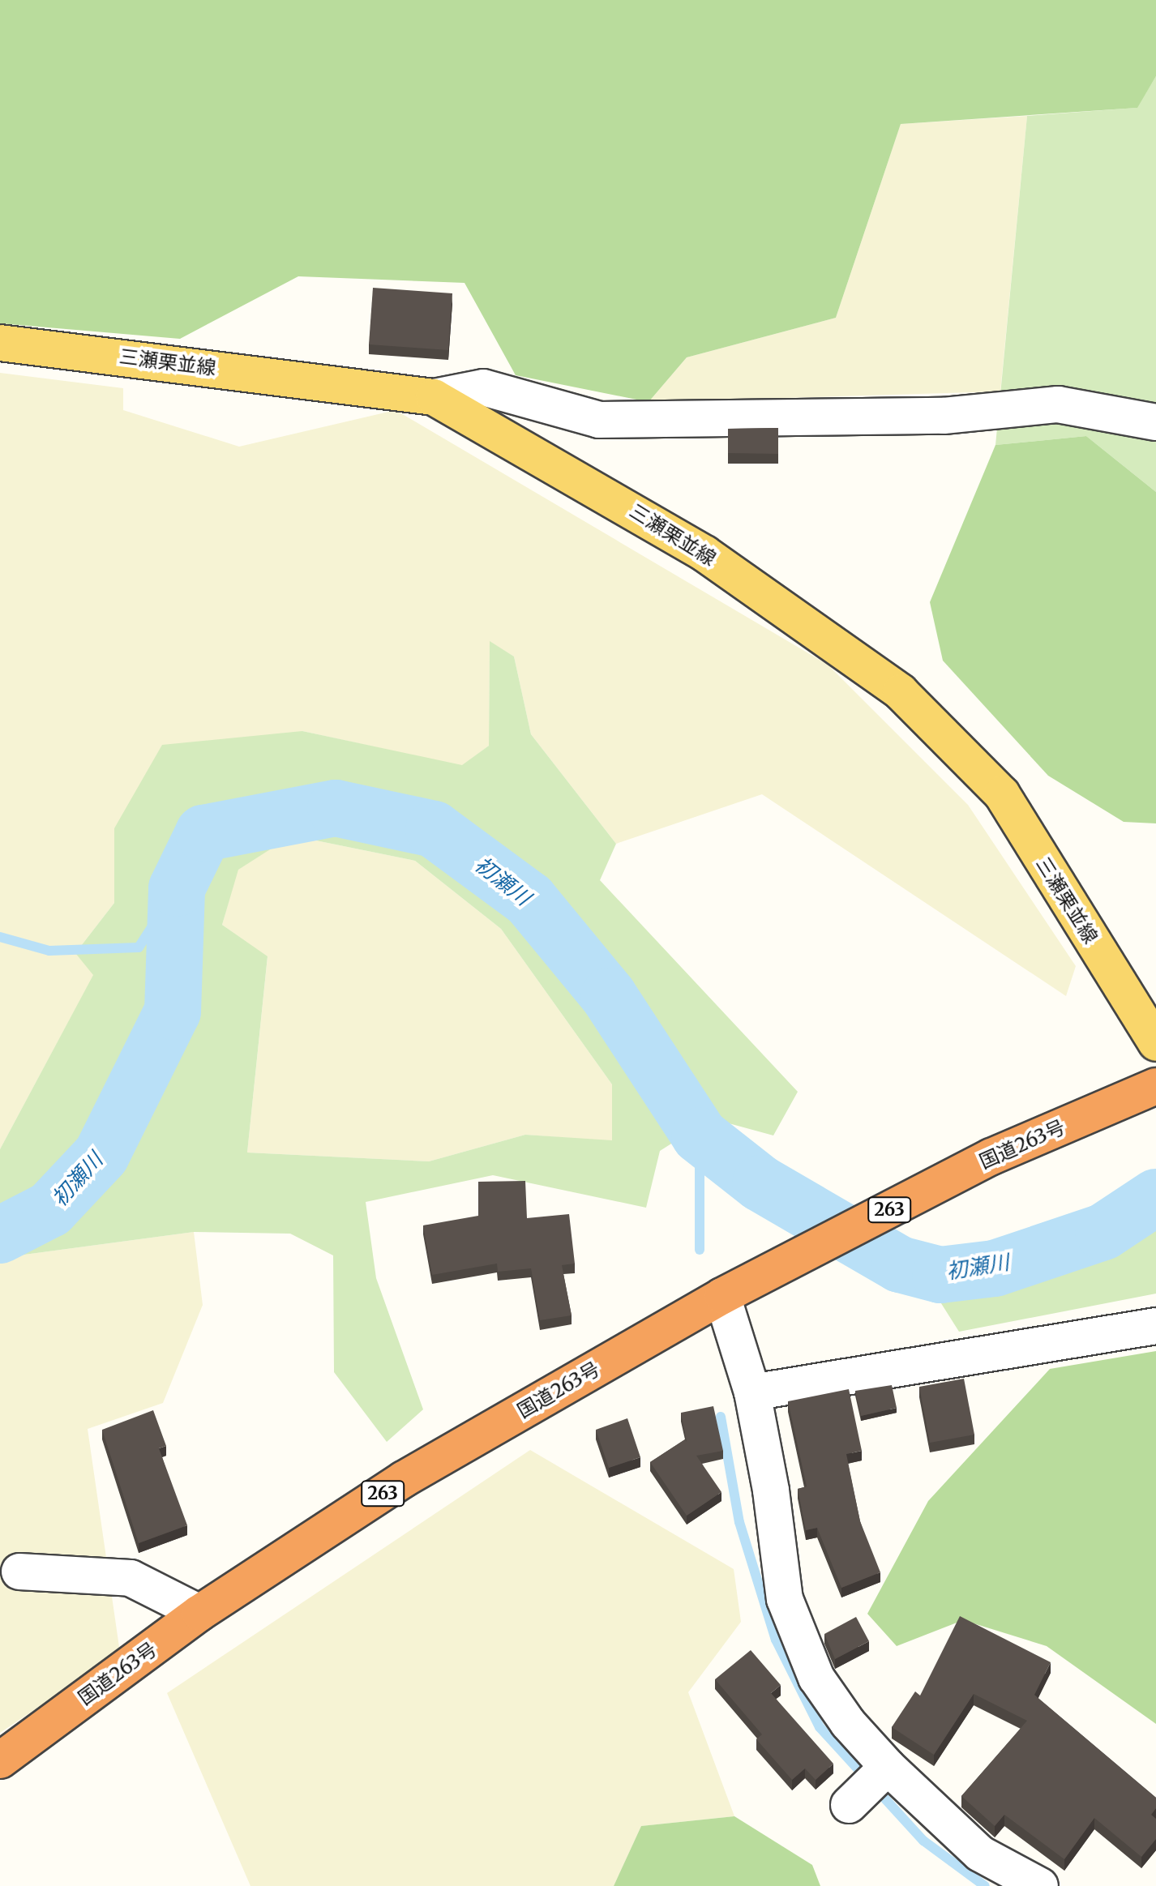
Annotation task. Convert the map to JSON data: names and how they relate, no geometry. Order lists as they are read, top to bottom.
{
  "streets": {
    "highway": ["国道263号", "263"],
    "main road": ["三瀬栗並線"]
  },
  "water": ["初瀬川"]
}
